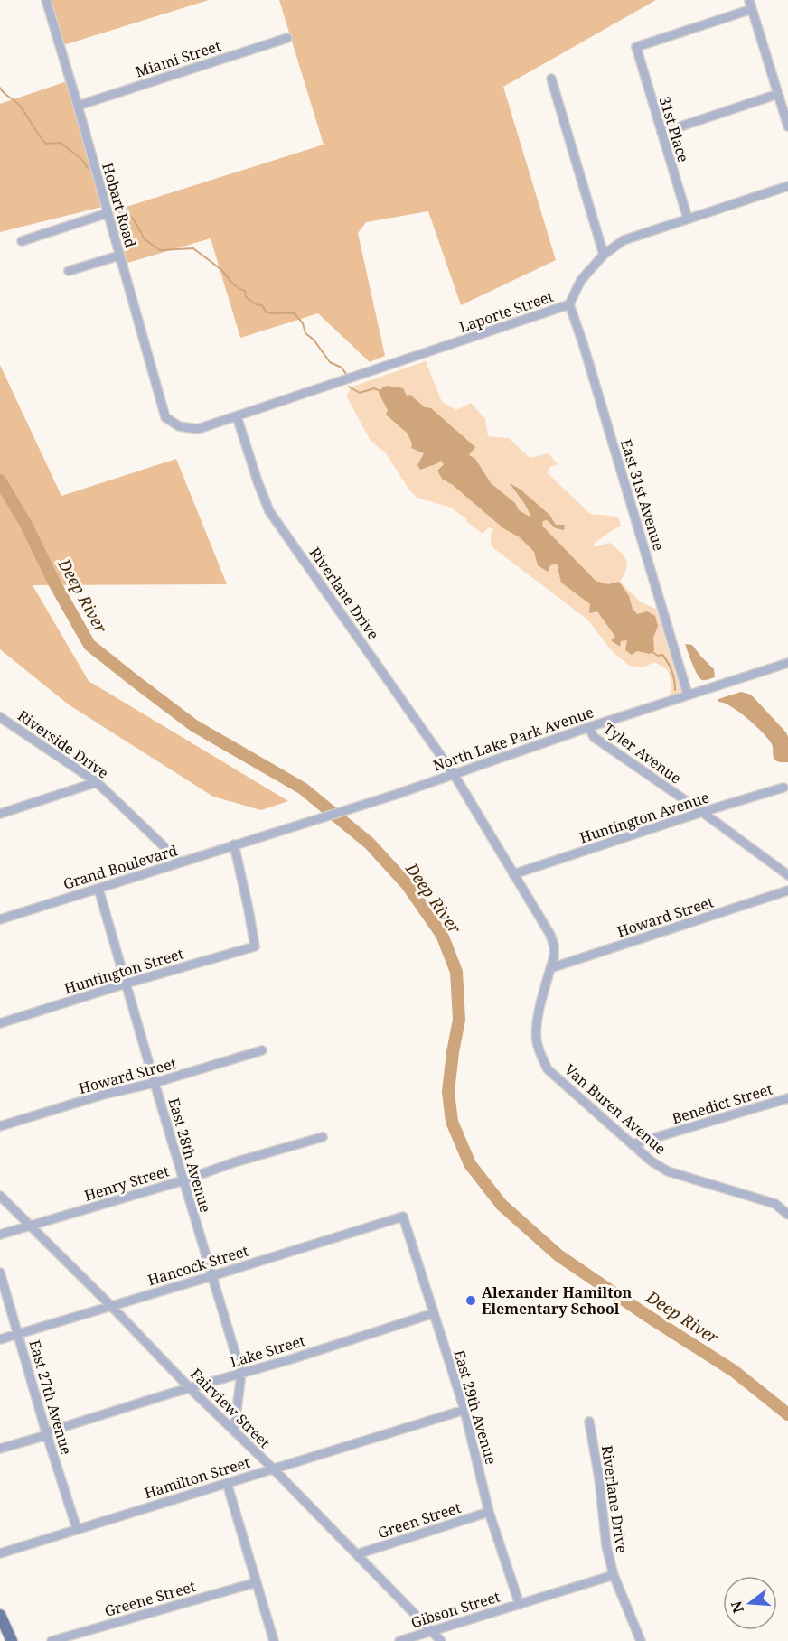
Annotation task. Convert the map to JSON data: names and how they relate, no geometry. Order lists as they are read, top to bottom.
{
  "streets": {
    "street": [
      "Miami Street",
      "31st Place",
      "Hobart Road",
      "Laporte Street",
      "East 31st Avenue",
      "Riverlane Drive",
      "North Lake Park Avenue",
      "Riverside Drive",
      "Tyler Avenue",
      "Huntington Avenue",
      "Grand Boulevard",
      "Howard Street",
      "Huntington Street",
      "Benedict Street",
      "Van Buren Avenue",
      "East 28th Avenue",
      "Henry Street",
      "Hancock Street",
      "Lake Street",
      "East 27th Avenue",
      "East 29th Avenue",
      "Fairview Street",
      "Hamilton Street",
      "Green Street",
      "Greene Street",
      "Gibson Street"
    ]
  },
  "crossings": [
    ["Miami Street", "Hobart Road"],
    ["31st Place", "Laporte Street"],
    ["Hobart Road", "Laporte Street"],
    ["Laporte Street", "East 31st Avenue"],
    ["Laporte Street", "Riverlane Drive"],
    ["East 31st Avenue", "North Lake Park Avenue"],
    ["Riverlane Drive", "North Lake Park Avenue"],
    ["Riverlane Drive", "Van Buren Avenue"],
    ["Riverlane Drive", "Gibson Street"],
    ["North Lake Park Avenue", "Tyler Avenue"],
    ["North Lake Park Avenue", "Grand Boulevard"],
    ["North Lake Park Avenue", "Van Buren Avenue"],
    ["Riverside Drive", "Grand Boulevard"],
    ["Tyler Avenue", "Huntington Avenue"],
    ["Huntington Avenue", "Van Buren Avenue"],
    ["Grand Boulevard", "Huntington Street"],
    ["Grand Boulevard", "East 28th Avenue"],
    ["Howard Street", "Van Buren Avenue"],
    ["Howard Street", "East 28th Avenue"],
    ["Huntington Street", "East 28th Avenue"],
    ["Benedict Street", "Van Buren Avenue"],
    ["East 28th Avenue", "Henry Street"],
    ["East 28th Avenue", "Hancock Street"],
    ["East 28th Avenue", "Lake Street"],
    ["East 28th Avenue", "Fairview Street"],
    ["Henry Street", "Fairview Street"],
    ["Hancock Street", "East 27th Avenue"],
    ["Hancock Street", "East 29th Avenue"],
    ["Hancock Street", "Fairview Street"],
    ["Lake Street", "East 27th Avenue"],
    ["Lake Street", "East 29th Avenue"],
    ["Lake Street", "Fairview Street"],
    ["East 27th Avenue", "Hamilton Street"],
    ["East 29th Avenue", "Hamilton Street"],
    ["East 29th Avenue", "Green Street"],
    ["East 29th Avenue", "Gibson Street"],
    ["Fairview Street", "Hamilton Street"],
    ["Fairview Street", "Green Street"],
    ["Fairview Street", "Gibson Street"]
  ],
  "water": ["Deep River"],
  "places": ["Alexander Hamilton Elementary School"],
  "north": "left"
}
